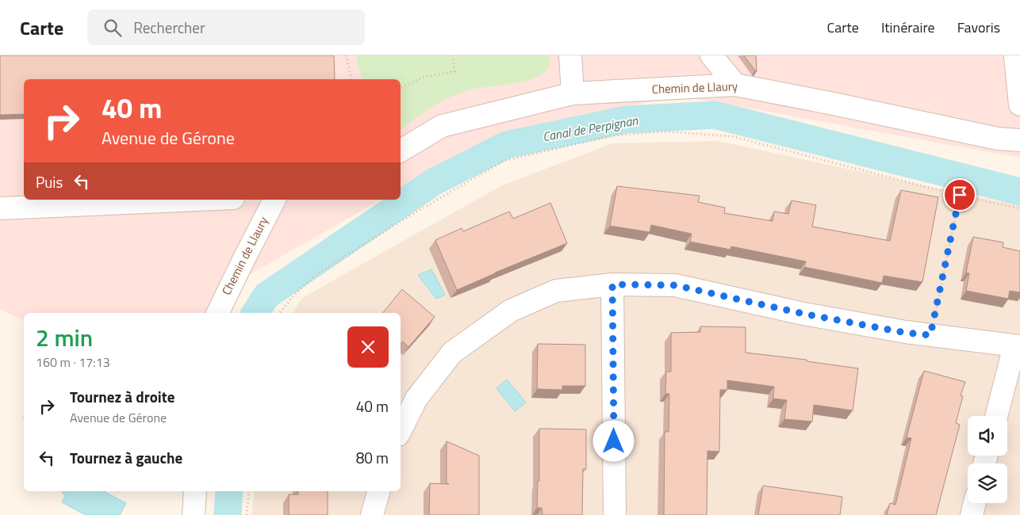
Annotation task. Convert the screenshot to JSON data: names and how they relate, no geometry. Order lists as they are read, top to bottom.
{
  "streets": {
    "street": ["Chemin de Llaury"]
  },
  "water": ["Canal de Perpignan"],
  "page": {
    "header": "Carte",
    "search": "Rechercher",
    "nav": ["Carte", "Itinéraire", "Favoris"],
    "turn": ["40 m", "Avenue de Gérone"],
    "then": "Puis",
    "heading": ["2 min", "160 m · 17:13"],
    "list": [
      {
        "name": "Tournez à droite",
        "note": "Avenue de Gérone",
        "value": "40 m"
      },
      {
        "name": "Tournez à gauche",
        "value": "80 m"
      }
    ]
  }
}
